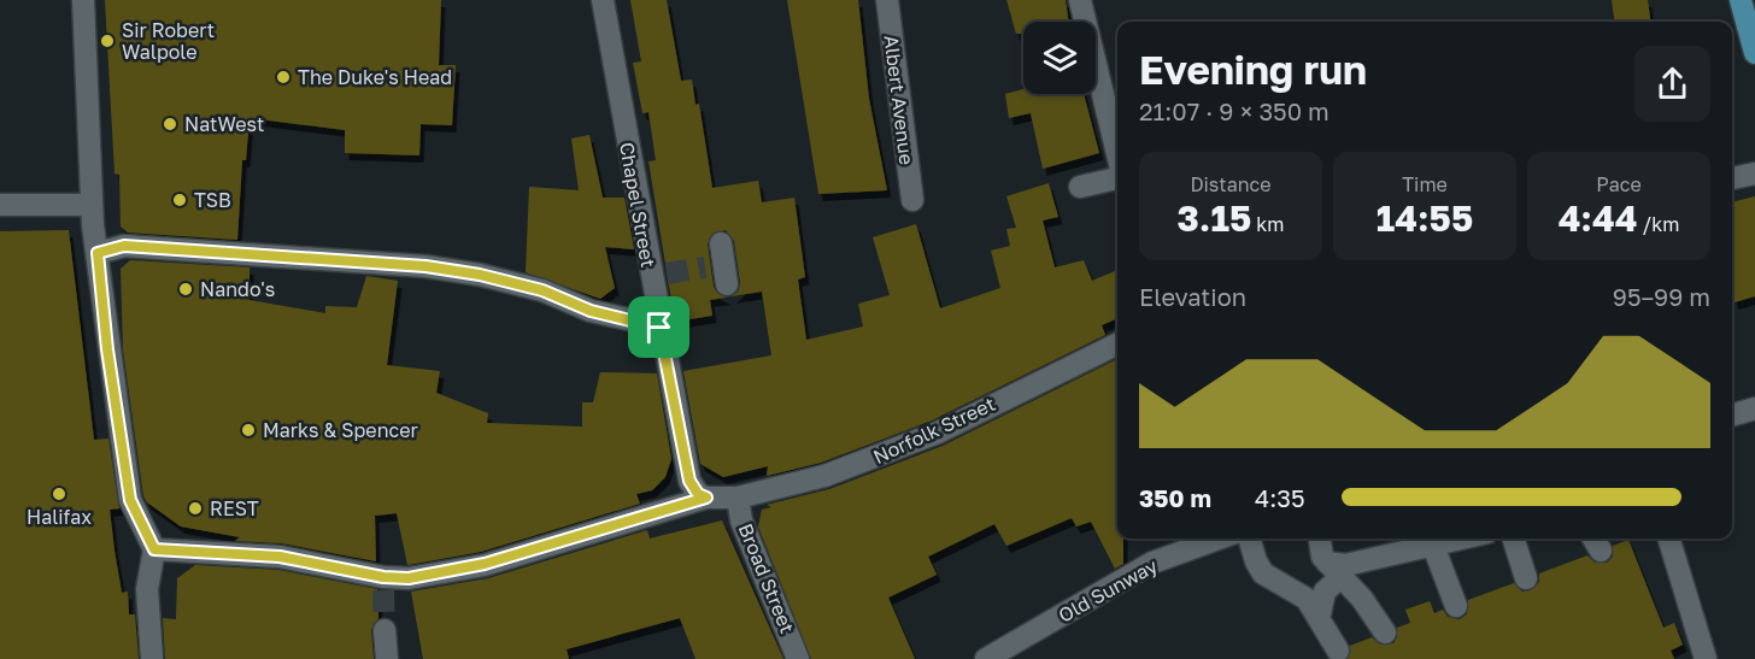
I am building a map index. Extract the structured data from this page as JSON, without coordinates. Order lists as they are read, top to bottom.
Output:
{
  "streets": {
    "street": [
      "Albert Avenue",
      "Chapel Street",
      "Norfolk Street",
      "Broad Street",
      "Old Sunway"
    ]
  },
  "crossings": [
    ["Norfolk Street", "Broad Street"]
  ],
  "places": [
    "Sir Robert Walpole",
    "The Duke's Head",
    "NatWest",
    "TSB",
    "Nando's",
    "Marks & Spencer",
    "Halifax",
    "REST"
  ],
  "page": {
    "heading": ["Evening run", "21:07 · 9 × 350 m"],
    "stats": [
      ["Distance", "3.15 km"],
      ["Time", "14:55"],
      ["Pace", "4:44 /km"]
    ],
    "chart": ["Elevation", "95–99 m"],
    "list": [
      {
        "name": "350 m",
        "note": "4:35"
      }
    ]
  }
}
